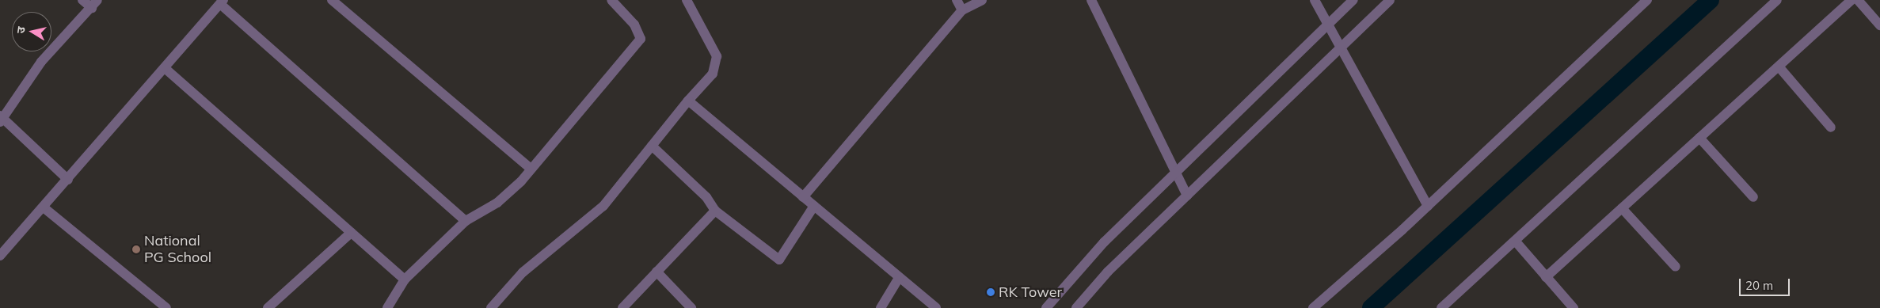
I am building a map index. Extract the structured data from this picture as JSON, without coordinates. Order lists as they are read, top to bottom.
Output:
{
  "places": ["National PG School", "RK Tower"],
  "scale_bar": "20 m",
  "north": "left"
}
